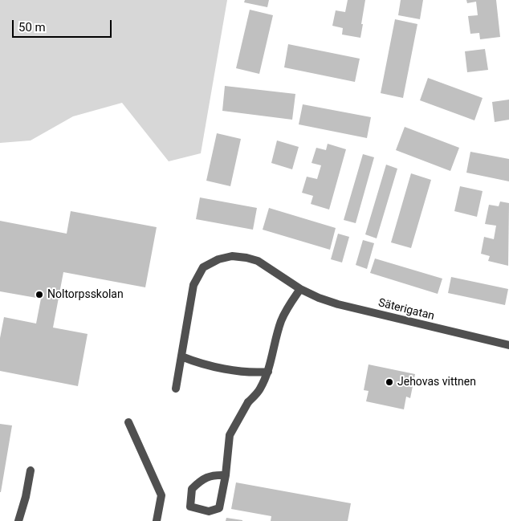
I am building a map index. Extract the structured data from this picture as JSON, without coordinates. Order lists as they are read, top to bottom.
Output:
{
  "streets": {
    "street": ["Säterigatan"]
  },
  "places": ["Noltorpsskolan", "Jehovas vittnen"],
  "scale_bar": "50 m"
}
